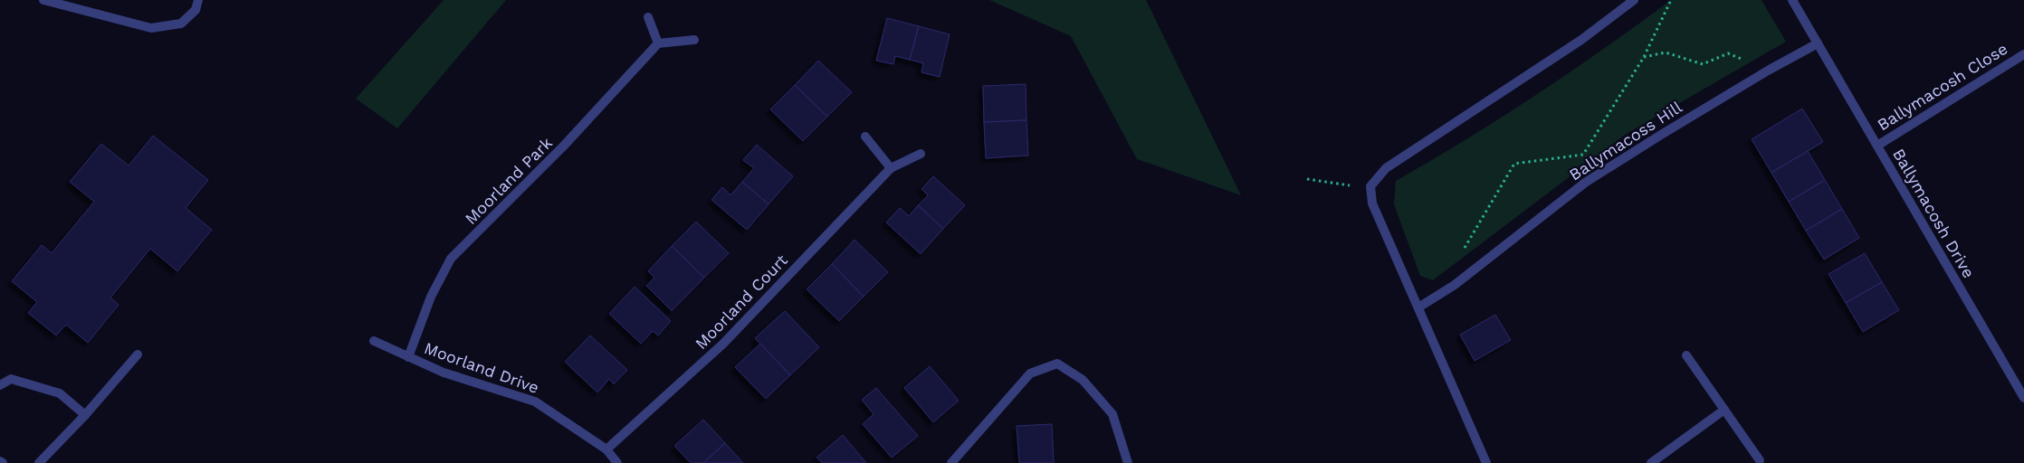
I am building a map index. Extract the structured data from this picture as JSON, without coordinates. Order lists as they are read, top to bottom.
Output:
{
  "streets": {
    "street": [
      "Ballymacosh Close",
      "Ballymacoss Hill",
      "Moorland Park",
      "Ballymacosh Drive",
      "Moorland Court",
      "Moorland Drive"
    ]
  },
  "crossings": [
    ["Ballymacosh Close", "Ballymacosh Drive"],
    ["Ballymacoss Hill", "Ballymacosh Drive"],
    ["Moorland Park", "Moorland Drive"],
    ["Moorland Court", "Moorland Drive"]
  ]
}
